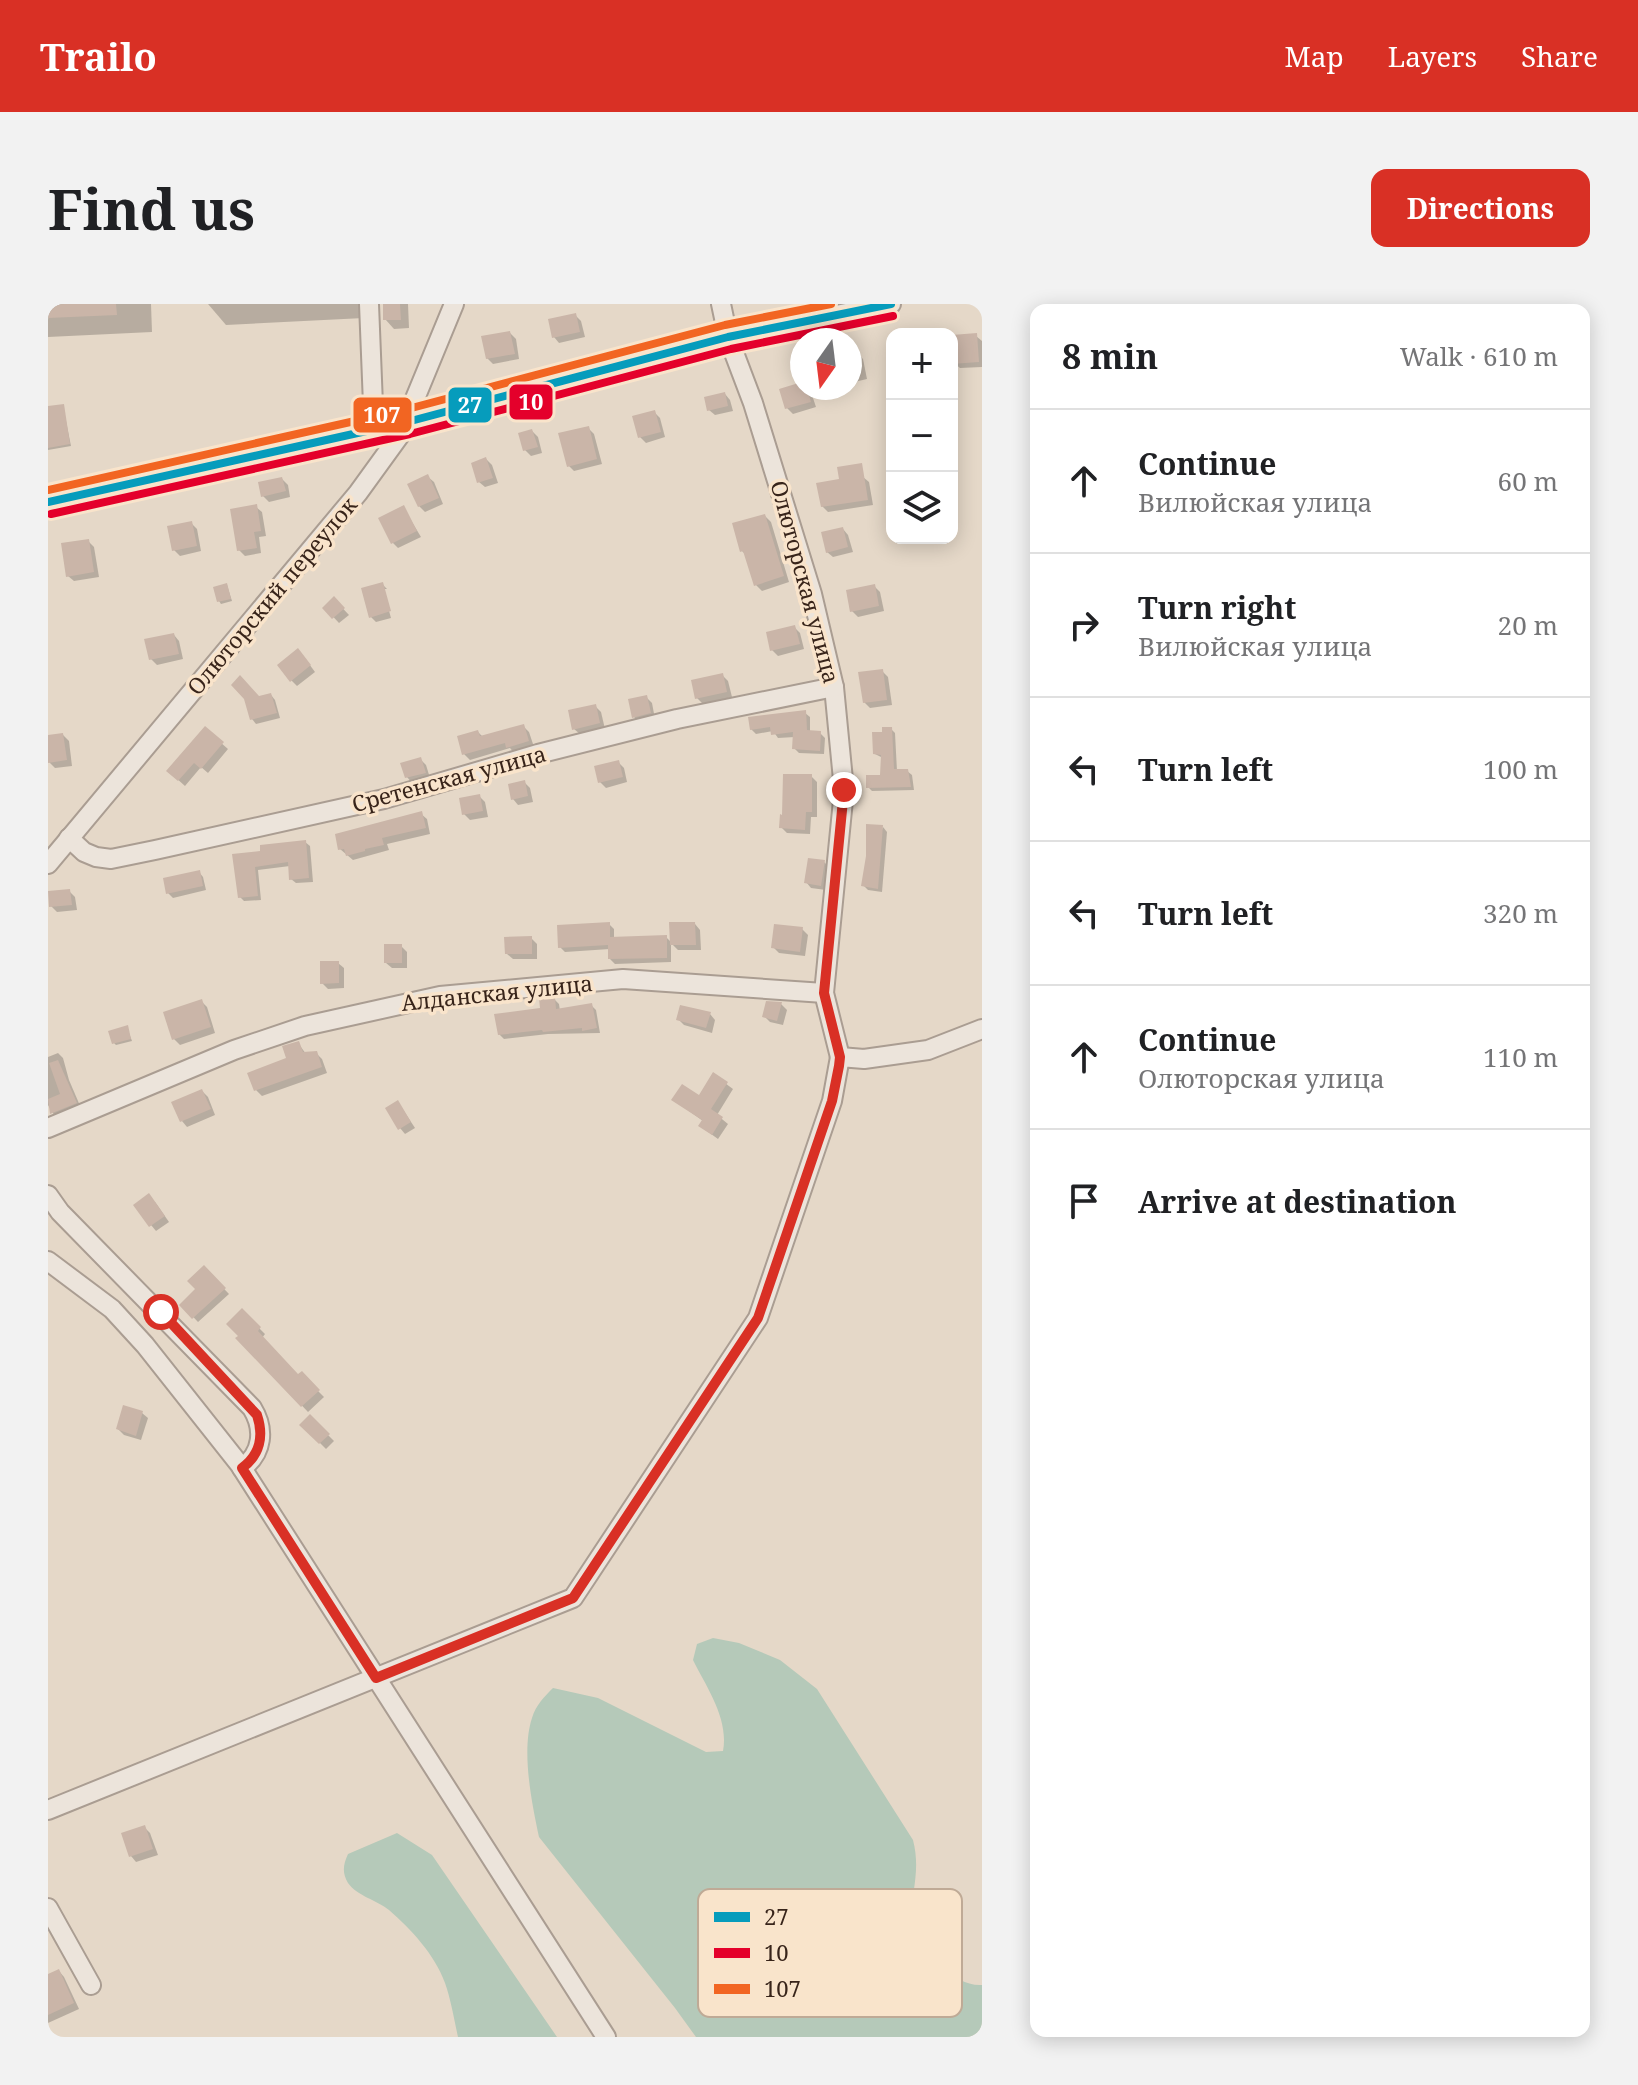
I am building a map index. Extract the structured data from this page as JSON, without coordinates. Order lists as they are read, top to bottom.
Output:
{
  "streets": {
    "street": [
      "Олюторская улица",
      "Олюторский переулок",
      "Сретенская улица",
      "Алданская улица"
    ]
  },
  "crossings": [
    ["Олюторская улица", "Сретенская улица"],
    ["Олюторская улица", "Алданская улица"],
    ["Олюторский переулок", "Сретенская улица"]
  ],
  "lines": ["transit line 27", "transit line 107", "transit line 10"],
  "legend": ["27", "10", "107"],
  "north": "bottom",
  "page": {
    "header": "Trailo",
    "nav": ["Map", "Layers", "Share"],
    "buttons": "Directions",
    "title": "Find us",
    "heading": ["8 min", "Walk · 610 m"],
    "map_buttons": ["+", "−"],
    "list": [
      ["Continue", "Вилюйская улица", "60 m"],
      ["Turn right", "Вилюйская улица", "20 m"],
      ["Turn left", "100 m"],
      ["Turn left", "320 m"],
      ["Continue", "Олюторская улица", "110 m"],
      "Arrive at destination"
    ]
  }
}
